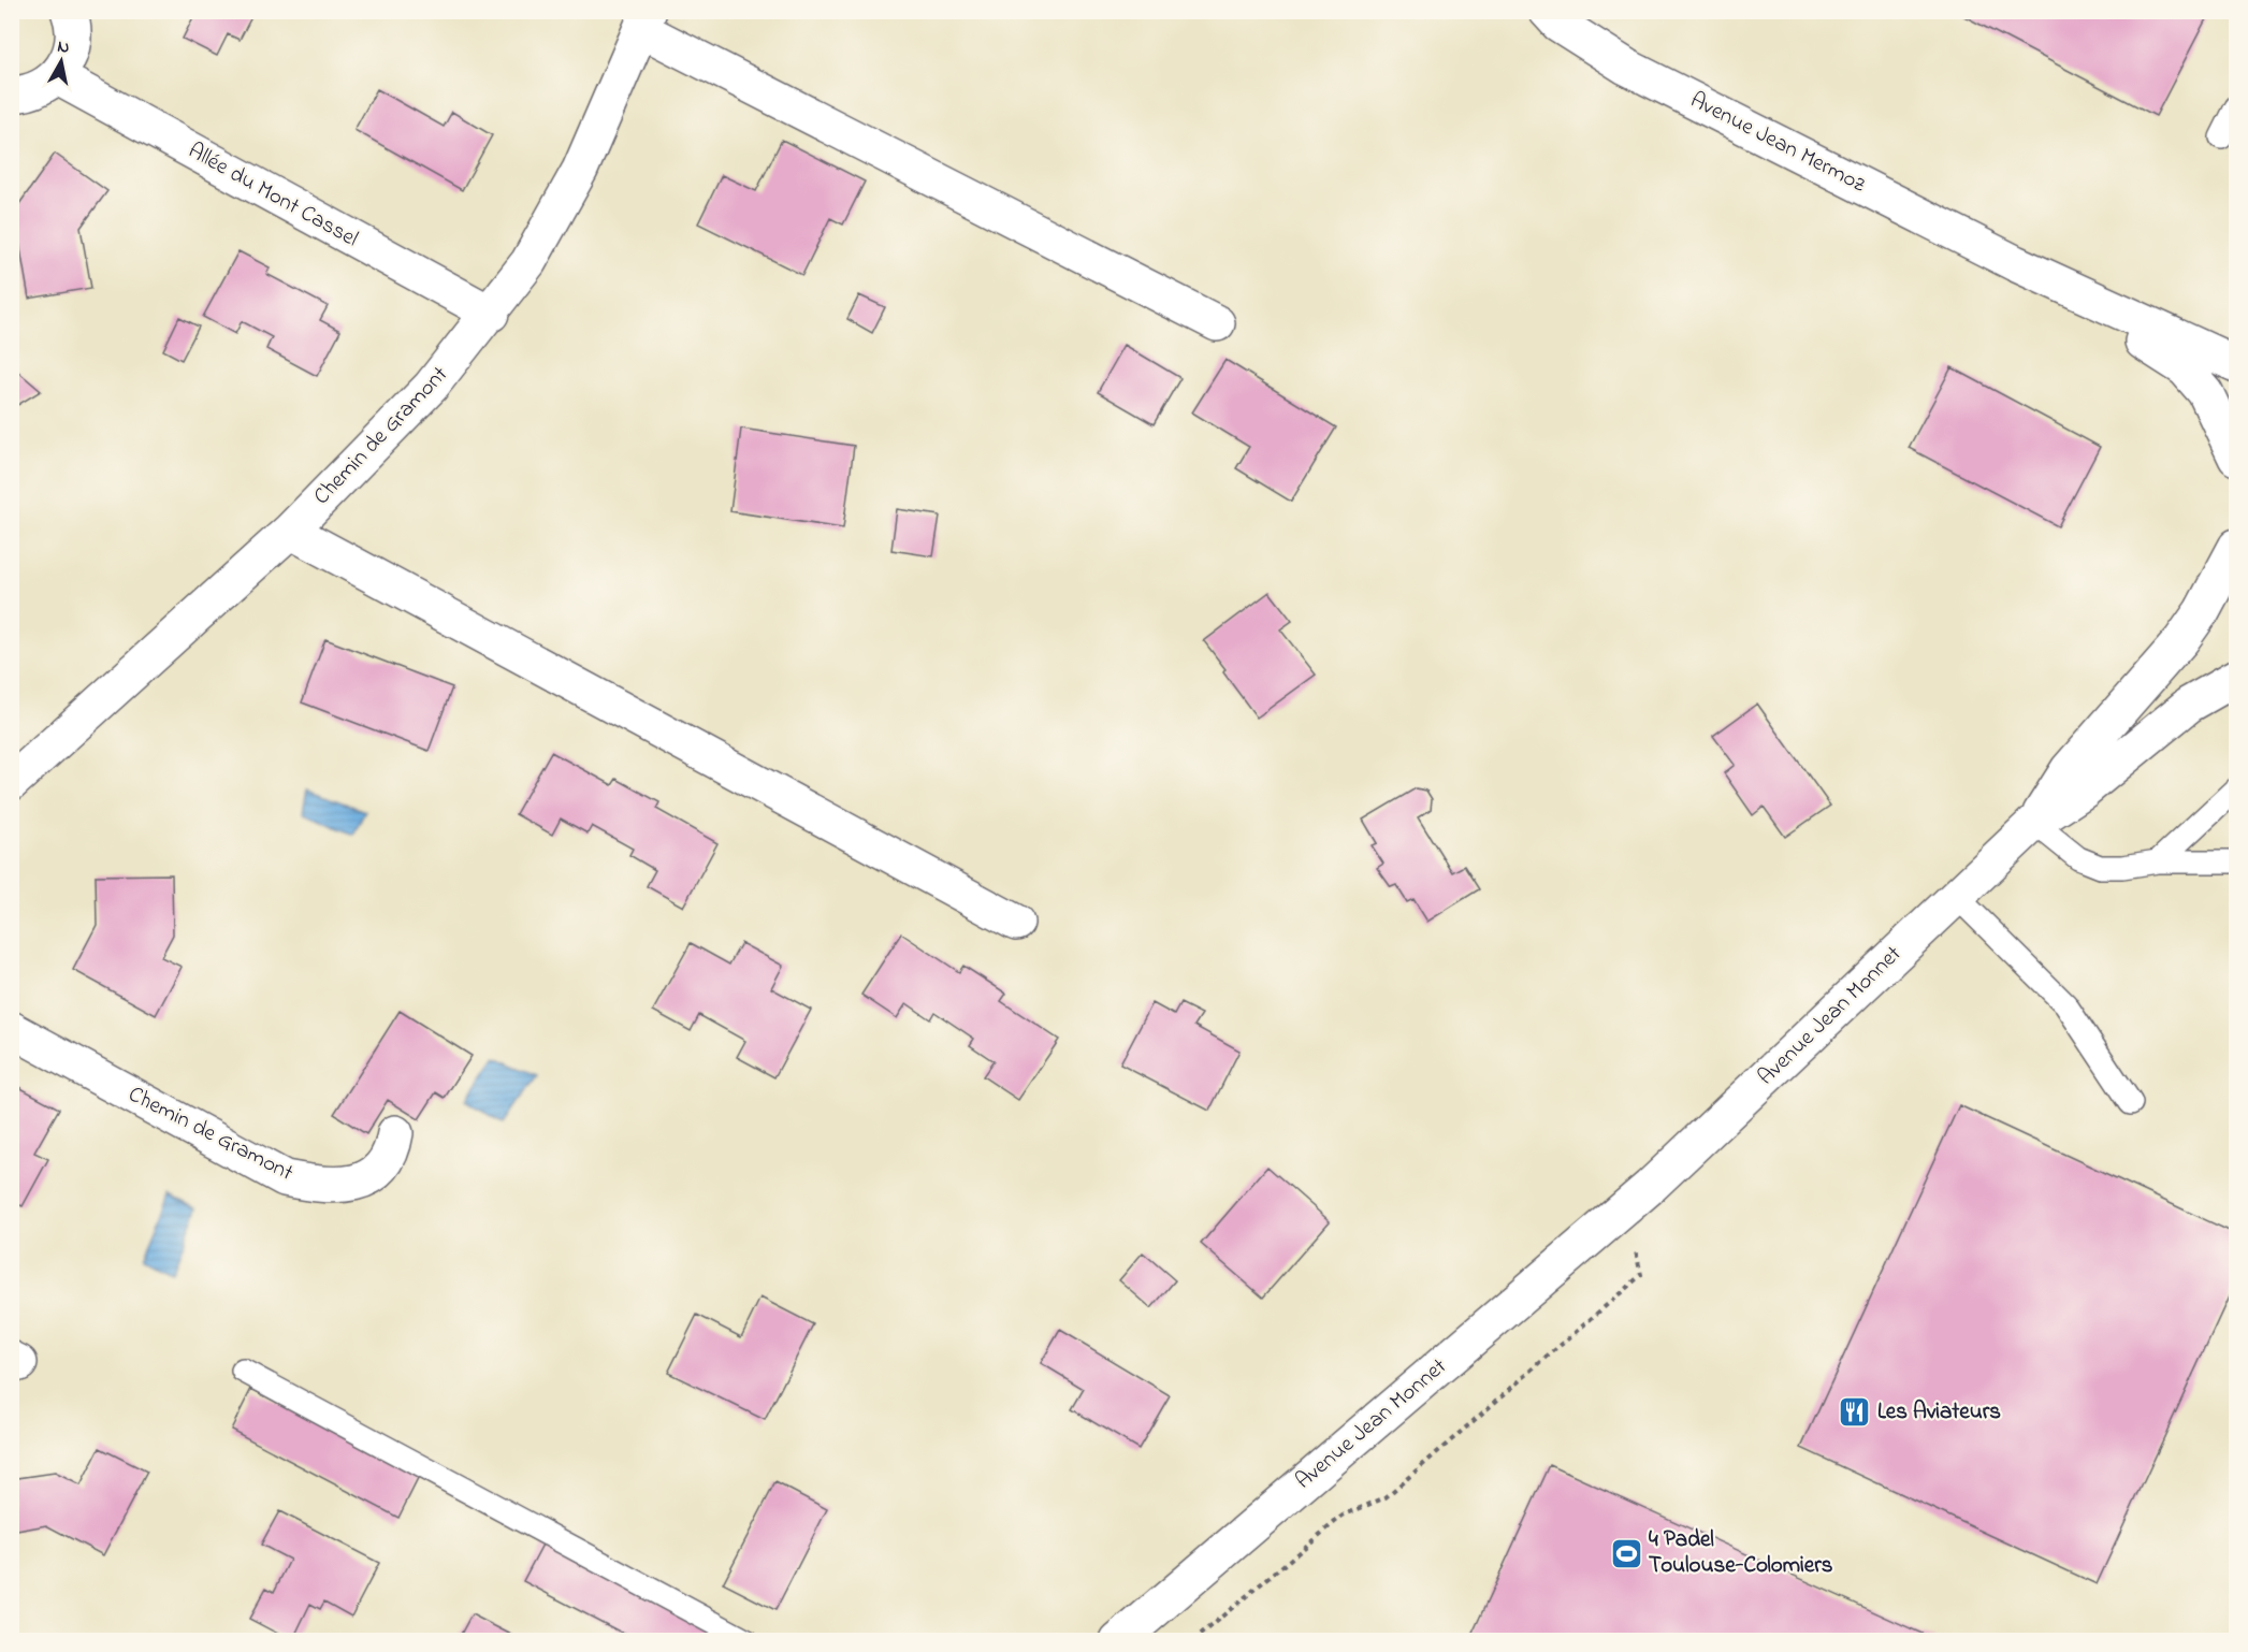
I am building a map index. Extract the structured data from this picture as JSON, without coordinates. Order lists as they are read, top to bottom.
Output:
{
  "streets": {
    "street": [
      "Avenue Jean Mermoz",
      "Allée du Mont Cassel",
      "Chemin de Gramont",
      "Avenue Jean Monnet"
    ]
  },
  "crossings": [
    ["Allée du Mont Cassel", "Chemin de Gramont"]
  ],
  "places": {
    "restaurant": ["Les Aviateurs"],
    "sports": ["4 Padel Toulouse-Colomiers"]
  },
  "north": "top"
}
